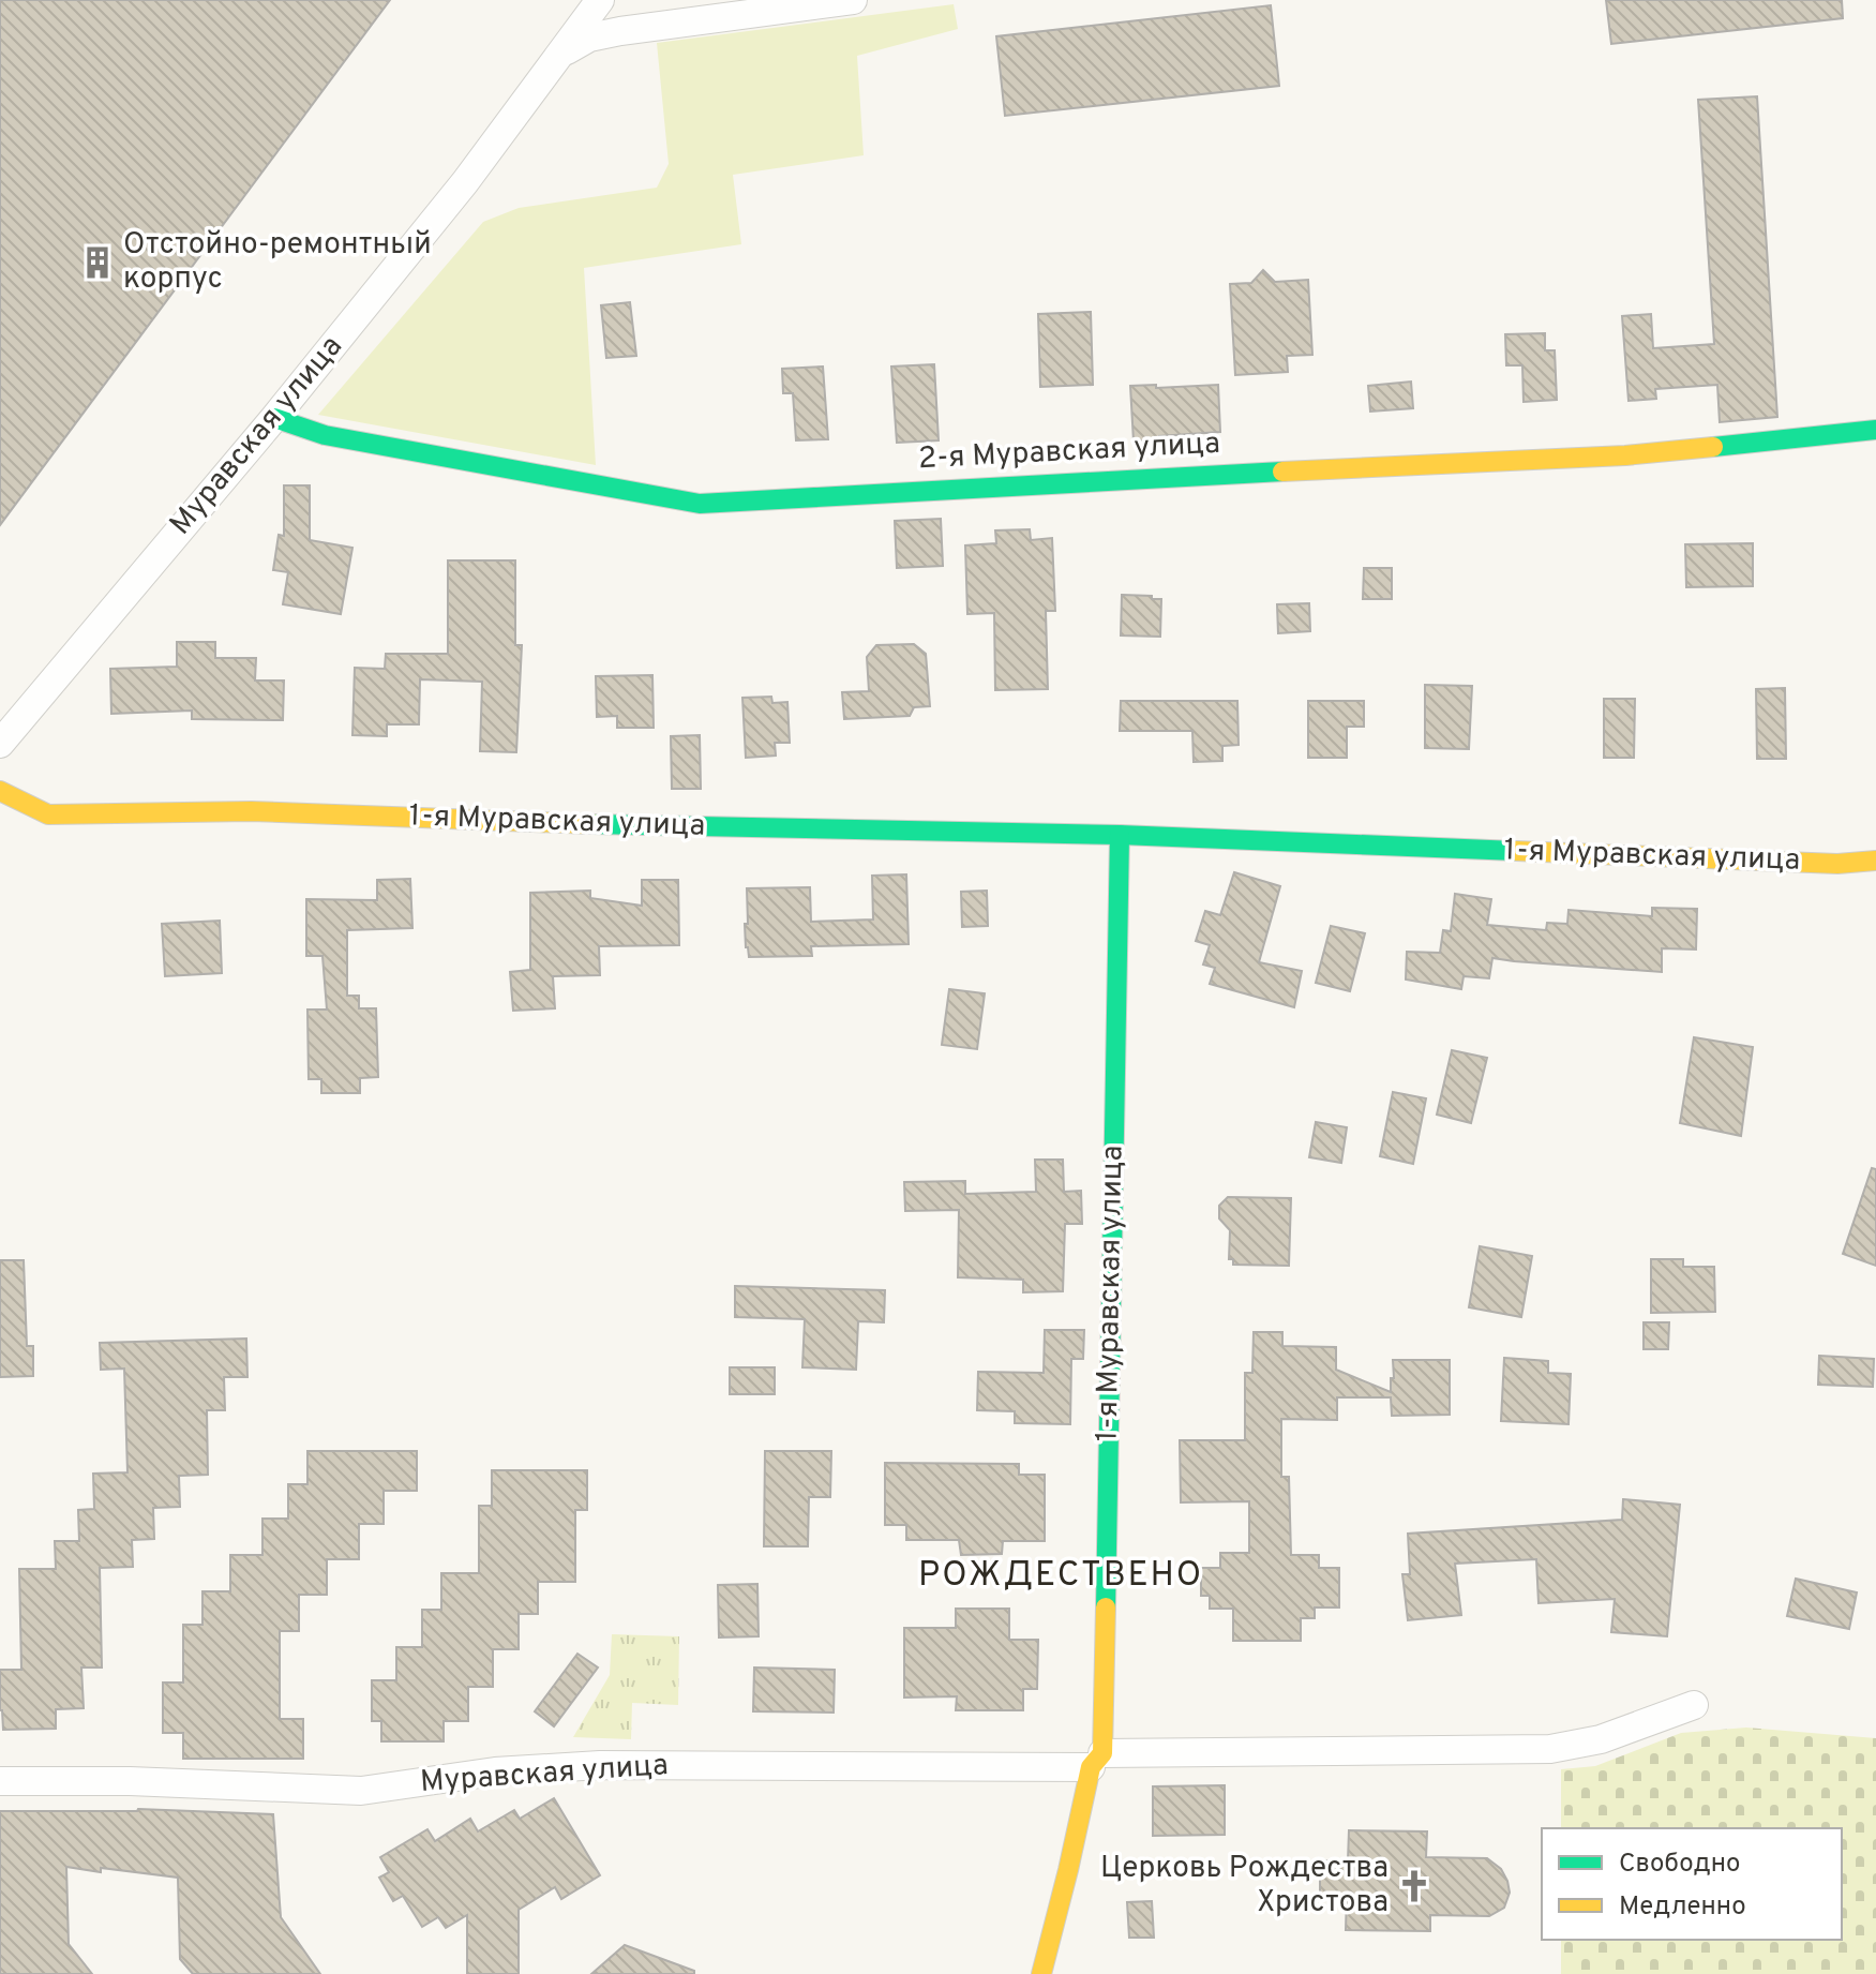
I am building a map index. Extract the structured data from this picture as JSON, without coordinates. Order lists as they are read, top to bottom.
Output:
{
  "streets": {
    "street": ["Муравская улица", "2-я Муравская улица", "1-я Муравская улица"]
  },
  "crossings": [
    ["Муравская улица", "2-я Муравская улица"],
    ["Муравская улица", "1-я Муравская улица"]
  ],
  "districts": ["РОЖДЕСТВЕНО"],
  "places": {
    "building": ["Отстойно-ремонтный корпус"],
    "church": ["Церковь Рождества Христова"]
  },
  "legend": ["Свободно", "Медленно"]
}
